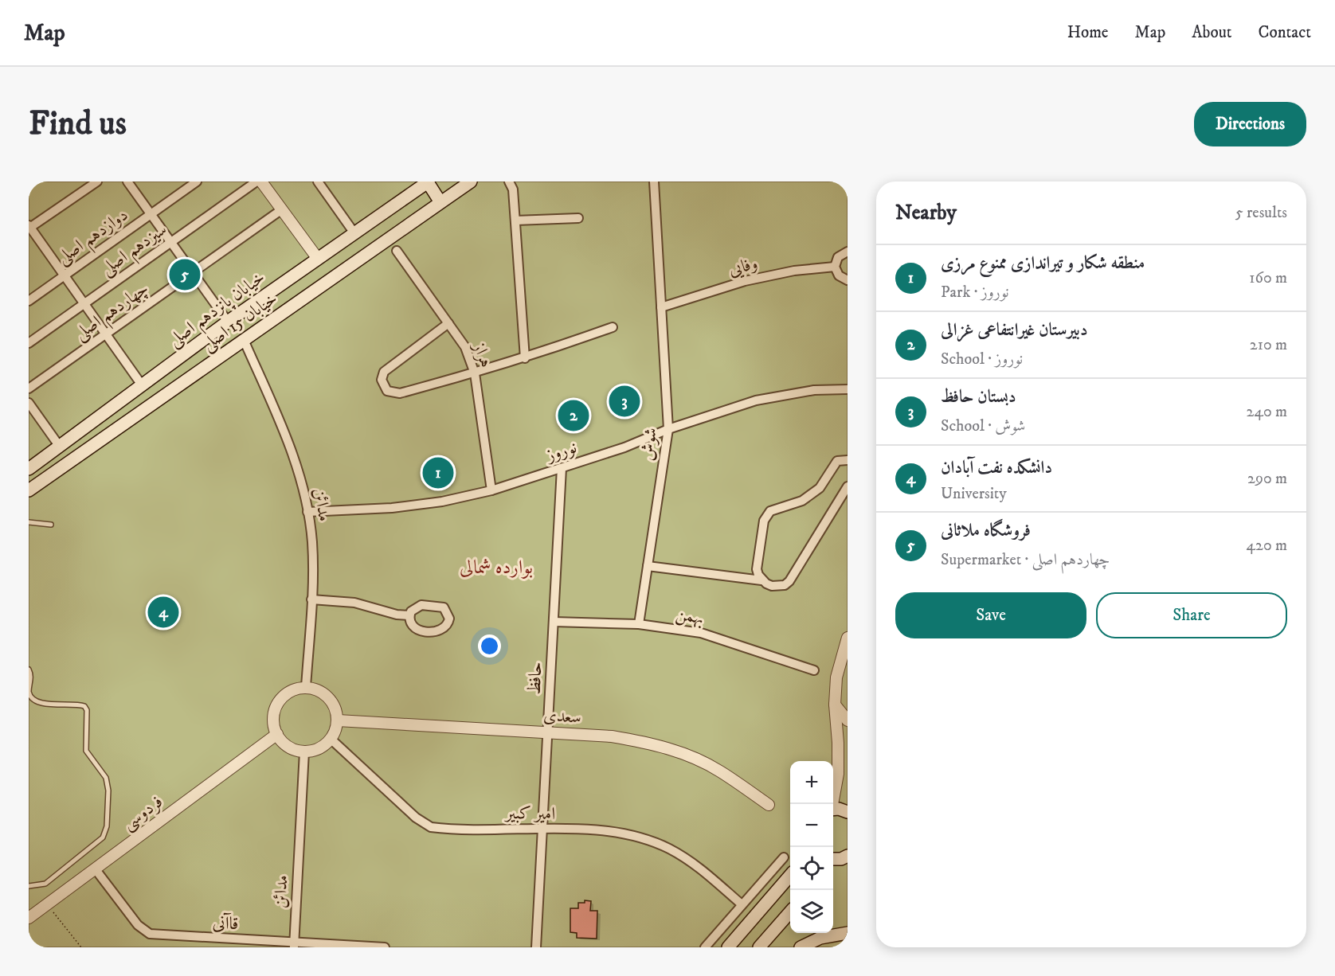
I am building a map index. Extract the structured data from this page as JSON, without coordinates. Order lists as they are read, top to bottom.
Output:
{
  "streets": {
    "main road": ["خیابان پانزدهم اصلی", "خیابان 15 اصلی"],
    "street": [
      "دوازدهم اصلی",
      "سیزدهم اصلی",
      "وفایی",
      "چهاردهم اصلی",
      "هراز",
      "شوش",
      "نوروز",
      "مدائن",
      "بهمن",
      "حافظ",
      "سعدی",
      "فردوسی",
      "امیر کبیر",
      "قاآنی"
    ]
  },
  "crossings": [
    ["وفایی", "شوش"],
    ["خیابان 15 اصلی", "مدائن"],
    ["هراز", "نوروز"],
    ["شوش", "نوروز"],
    ["شوش", "بهمن"],
    ["نوروز", "مدائن"],
    ["نوروز", "حافظ"],
    ["مدائن", "سعدی"],
    ["مدائن", "فردوسی"],
    ["مدائن", "امیر کبیر"],
    ["مدائن", "قاآنی"],
    ["بهمن", "حافظ"],
    ["حافظ", "سعدی"],
    ["حافظ", "امیر کبیر"],
    ["سعدی", "فردوسی"],
    ["سعدی", "امیر کبیر"],
    ["فردوسی", "امیر کبیر"],
    ["فردوسی", "قاآنی"]
  ],
  "districts": ["بوارده شمالی"],
  "page": {
    "header": "Map",
    "nav": [
      "Home",
      "Map",
      "About",
      "Contact"
    ],
    "buttons": [
      "Directions",
      ["Save", "Share"]
    ],
    "title": "Find us",
    "heading": ["Nearby", "5 results"],
    "list": [
      {
        "mark": "1",
        "name": "منطقه شکار و تیراندازی ممنوع مرزی",
        "note": "Park · نوروز",
        "value": "160 m"
      },
      {
        "mark": "2",
        "name": "دبیرستان غیرانتفاعی غزالی",
        "note": "School · نوروز",
        "value": "210 m"
      },
      {
        "mark": "3",
        "name": "دبستان حافظ",
        "note": "School · شوش",
        "value": "240 m"
      },
      {
        "mark": "4",
        "name": "دانشکده نفت آبادان",
        "note": "University",
        "value": "290 m"
      },
      {
        "mark": "5",
        "name": "فروشگاه ملاثانی",
        "note": "Supermarket · چهاردهم اصلی",
        "value": "420 m"
      }
    ],
    "pins": [
      "5",
      "3",
      "2",
      "1",
      "4"
    ],
    "map_buttons": ["+", "−"]
  }
}
